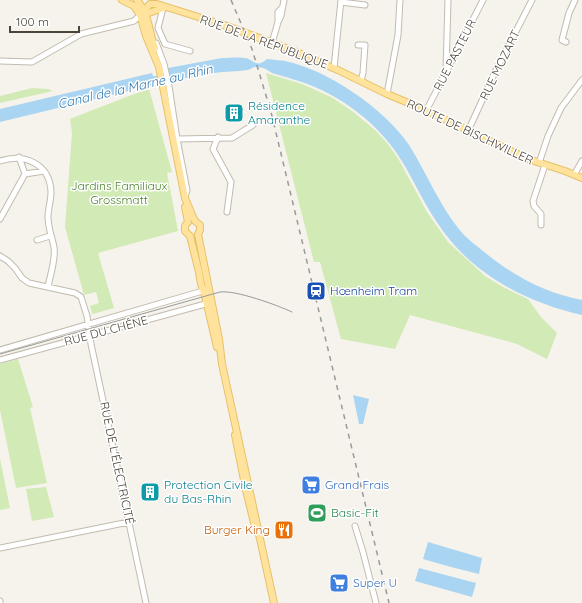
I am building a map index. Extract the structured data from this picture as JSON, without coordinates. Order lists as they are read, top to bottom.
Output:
{
  "streets": {
    "main road": ["RUE DE LA RÉPUBLIQUE", "ROUTE DE BISCHWILLER"],
    "street": [
      "RUE PASTEUR",
      "RUE MOZART",
      "RUE DU CHÊNE",
      "RUE DE L'ÉLECTRICITÉ"
    ]
  },
  "crossings": [
    ["RUE DE LA RÉPUBLIQUE", "ROUTE DE BISCHWILLER"],
    ["RUE PASTEUR", "ROUTE DE BISCHWILLER"],
    ["RUE MOZART", "ROUTE DE BISCHWILLER"],
    ["RUE DU CHÊNE", "RUE DE L'ÉLECTRICITÉ"]
  ],
  "water": ["Canal de la Marne au Rhin"],
  "parks": ["Jardins Familiaux Grossmatt"],
  "places": {
    "building": ["Résidence Amaranthe", "Protection Civile du Bas-Rhin"],
    "station": ["Hœnheim Tram"],
    "supermarket": ["Grand Frais", "Super U"],
    "sports": ["Basic-Fit"],
    "restaurant": ["Burger King"]
  },
  "scale_bar": "100 m"
}
